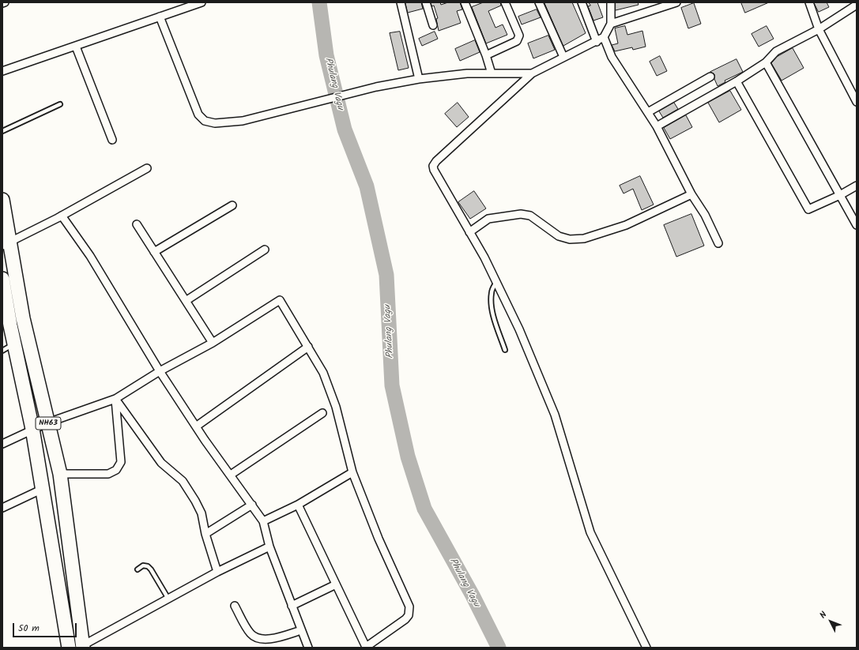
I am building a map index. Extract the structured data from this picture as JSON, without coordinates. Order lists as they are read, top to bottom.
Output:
{
  "streets": {
    "highway": ["NH63"]
  },
  "water": ["Phulang Vagu"],
  "scale_bar": "50 m",
  "north": "top left"
}
